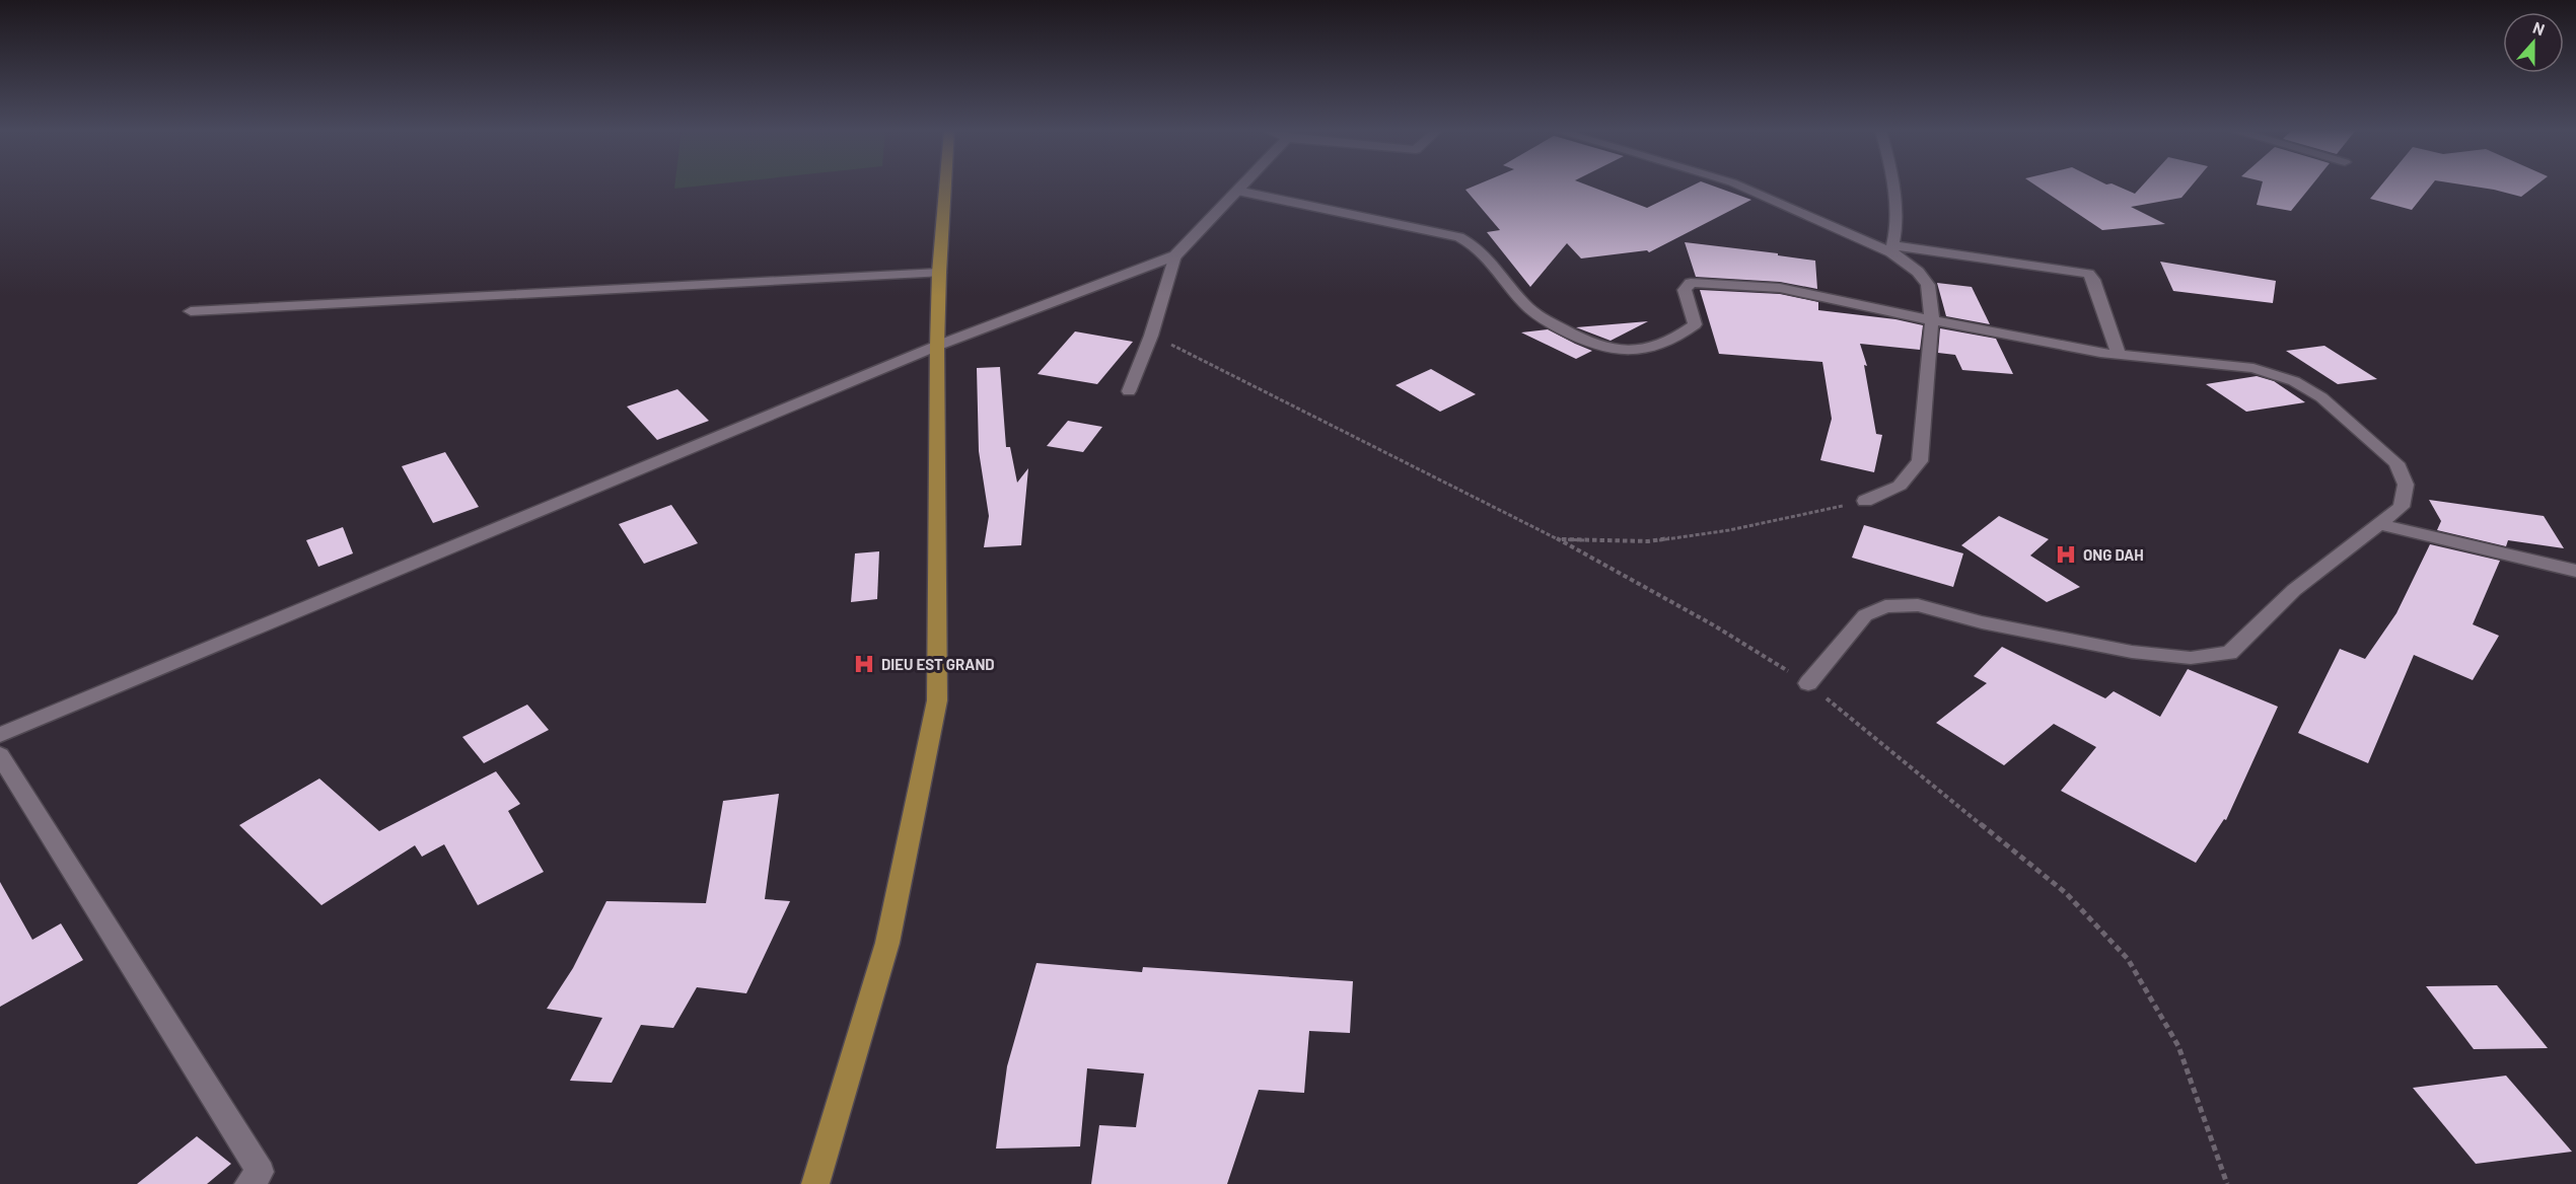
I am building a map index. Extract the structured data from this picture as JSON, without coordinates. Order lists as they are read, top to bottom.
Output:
{
  "places": {
    "hospital": ["ONG DAH", "DIEU EST GRAND"]
  },
  "north": "top"
}
